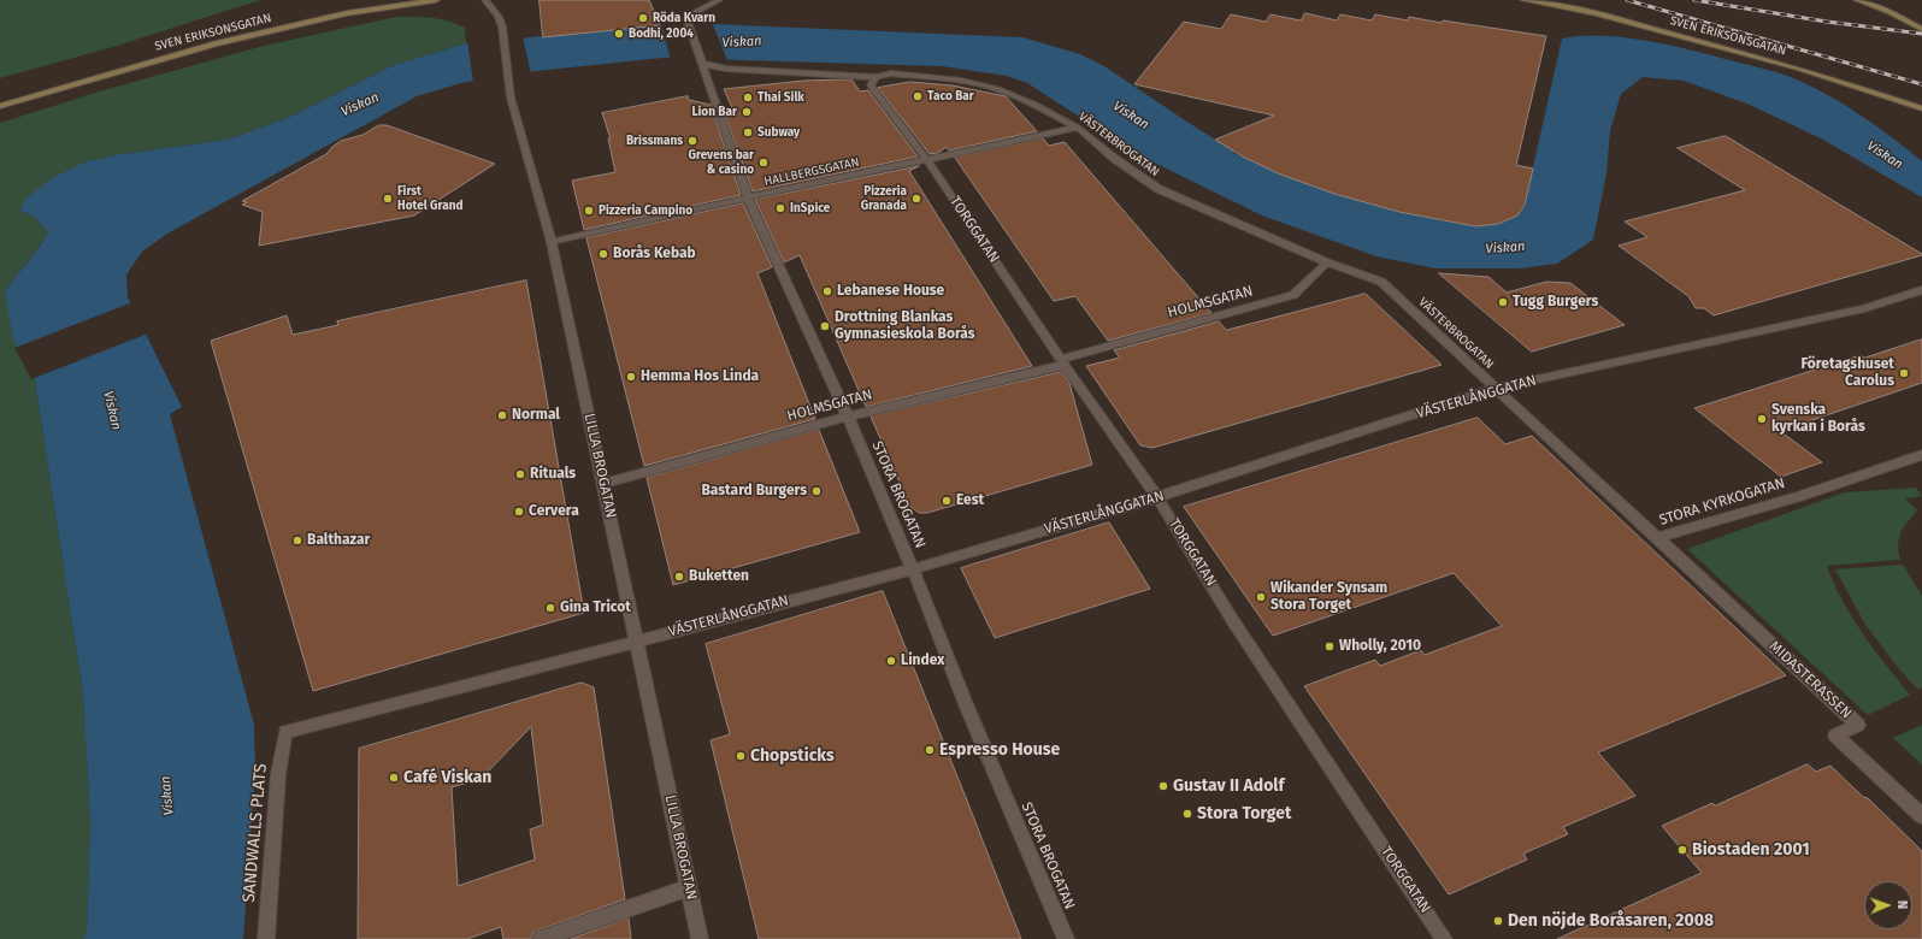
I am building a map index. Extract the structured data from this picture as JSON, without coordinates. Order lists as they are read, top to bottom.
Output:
{
  "streets": {
    "street": [
      "SVEN ERIKSONSGATAN",
      "VÄSTERBROGATAN",
      "HALLBERGSGATAN",
      "TORGGATAN",
      "HOLMSGATAN",
      "VÄSTERLÅNGGATAN",
      "LILLA BROGATAN",
      "STORA BROGATAN",
      "STORA KYRKOGATAN",
      "MIDASTERASSEN",
      "SANDWALLS PLATS"
    ]
  },
  "crossings": [
    ["VÄSTERBROGATAN", "HALLBERGSGATAN"],
    ["VÄSTERBROGATAN", "TORGGATAN"],
    ["VÄSTERBROGATAN", "HOLMSGATAN"],
    ["VÄSTERBROGATAN", "VÄSTERLÅNGGATAN"],
    ["VÄSTERBROGATAN", "STORA BROGATAN"],
    ["VÄSTERBROGATAN", "STORA KYRKOGATAN"],
    ["HALLBERGSGATAN", "TORGGATAN"],
    ["HALLBERGSGATAN", "LILLA BROGATAN"],
    ["HALLBERGSGATAN", "STORA BROGATAN"],
    ["TORGGATAN", "HOLMSGATAN"],
    ["TORGGATAN", "VÄSTERLÅNGGATAN"],
    ["HOLMSGATAN", "LILLA BROGATAN"],
    ["HOLMSGATAN", "STORA BROGATAN"],
    ["VÄSTERLÅNGGATAN", "LILLA BROGATAN"],
    ["VÄSTERLÅNGGATAN", "STORA BROGATAN"],
    ["VÄSTERLÅNGGATAN", "STORA KYRKOGATAN"],
    ["VÄSTERLÅNGGATAN", "SANDWALLS PLATS"],
    ["STORA KYRKOGATAN", "MIDASTERASSEN"]
  ],
  "water": ["Viskan"],
  "places": [
    "Röda Kvarn",
    "Bodhi, 2004",
    "Taco Bar",
    "Thai Silk",
    "Lion Bar",
    "Subway",
    "Brissmans",
    "Grevens bar & casino",
    "First Hotel Grand",
    "Pizzeria Granada",
    "InSpice",
    "Pizzeria Campino",
    "Borås Kebab",
    "Lebanese House",
    "Tugg Burgers",
    "Drottning Blankas Gymnasieskola Borås",
    "Företagshuset Carolus",
    "Hemma Hos Linda",
    "Normal",
    "Svenska kyrkan i Borås",
    "Rituals",
    "Bastard Burgers",
    "Eest",
    "Cervera",
    "Balthazar",
    "Buketten",
    "Wikander Synsam Stora Torget",
    "Gina Tricot",
    "Wholly, 2010",
    "Lindex",
    "Espresso House",
    "Chopsticks",
    "Café Viskan",
    "Gustav II Adolf",
    "Stora Torget",
    "Biostaden 2001",
    "Den nöjde Boråsaren, 2008"
  ],
  "north": "right"
}
